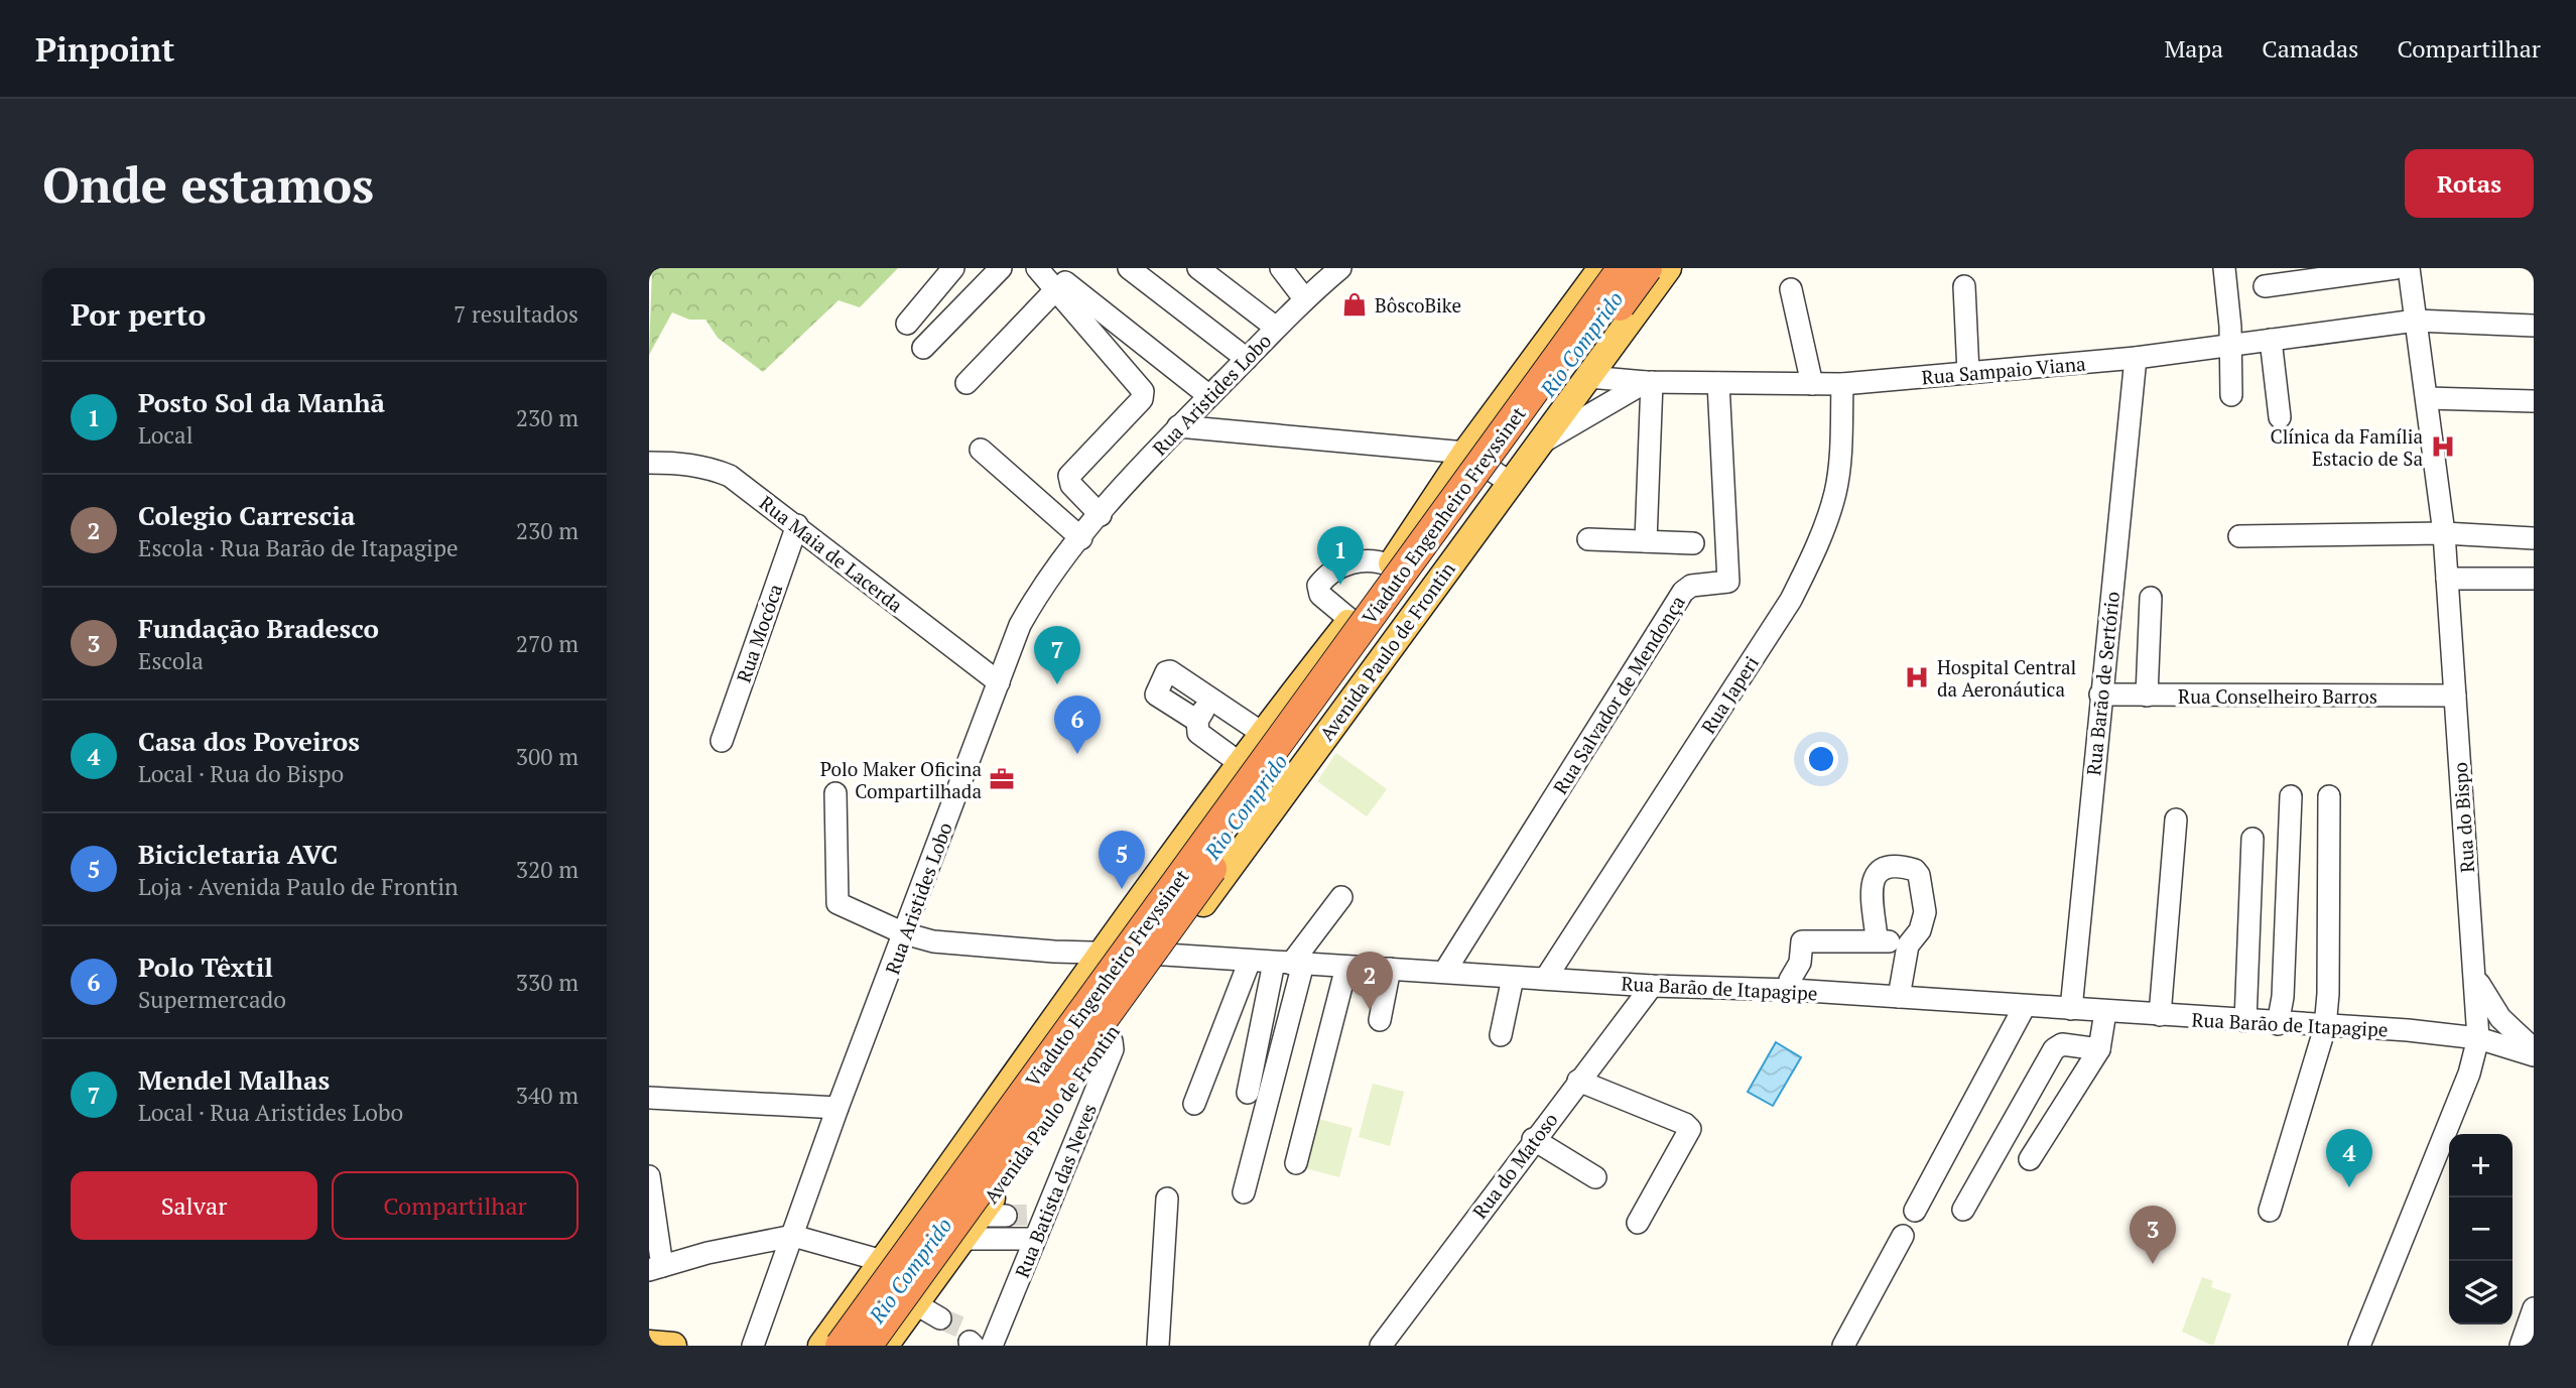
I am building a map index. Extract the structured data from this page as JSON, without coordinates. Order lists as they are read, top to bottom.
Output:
{
  "streets": {
    "highway": ["Viaduto Engenheiro Freyssinet"],
    "main road": ["Avenida Paulo de Frontin"],
    "street": [
      "Rua Sampaio Viana",
      "Rua Aristides Lobo",
      "Rua Maia de Lacerda",
      "Rua Mocóca",
      "Rua Barão de Sertório",
      "Rua Salvador de Mendonça",
      "Rua Japeri",
      "Rua Conselheiro Barros",
      "Rua do Bispo",
      "Rua Barão de Itapagipe",
      "Rua do Matoso",
      "Rua Batista das Neves"
    ]
  },
  "crossings": [
    ["Rua Sampaio Viana", "Avenida Paulo de Frontin"],
    ["Rua Sampaio Viana", "Rua Barão de Sertório"],
    ["Rua Sampaio Viana", "Rua Salvador de Mendonça"],
    ["Rua Sampaio Viana", "Rua Japeri"],
    ["Rua Sampaio Viana", "Rua do Bispo"],
    ["Rua Aristides Lobo", "Rua Maia de Lacerda"],
    ["Rua Aristides Lobo", "Rua Barão de Itapagipe"],
    ["Rua Maia de Lacerda", "Rua Mocóca"],
    ["Avenida Paulo de Frontin", "Rua Barão de Itapagipe"],
    ["Avenida Paulo de Frontin", "Rua Batista das Neves"],
    ["Rua Barão de Sertório", "Rua Conselheiro Barros"],
    ["Rua Barão de Sertório", "Rua Barão de Itapagipe"],
    ["Rua Salvador de Mendonça", "Rua Barão de Itapagipe"],
    ["Rua Japeri", "Rua Barão de Itapagipe"],
    ["Rua Conselheiro Barros", "Rua do Bispo"],
    ["Rua do Bispo", "Rua Barão de Itapagipe"],
    ["Rua Barão de Itapagipe", "Rua do Matoso"]
  ],
  "water": ["Rio Comprido"],
  "places": {
    "shop": ["BôscoBike"],
    "hospital": ["Clínica da Família Estacio de Sa", "Hospital Central da Aeronáutica"],
    "office": ["Polo Maker Oficina Compartilhada"]
  },
  "page": {
    "header": "Pinpoint",
    "nav": ["Mapa", "Camadas", "Compartilhar"],
    "buttons": [
      "Rotas",
      ["Salvar", "Compartilhar"]
    ],
    "title": "Onde estamos",
    "heading": ["Por perto", "7 resultados"],
    "list": [
      {
        "mark": "1",
        "name": "Posto Sol da Manhã",
        "note": "Local",
        "value": "230 m"
      },
      {
        "mark": "2",
        "name": "Colegio Carrescia",
        "note": "Escola · Rua Barão de Itapagipe",
        "value": "230 m"
      },
      {
        "mark": "3",
        "name": "Fundação Bradesco",
        "note": "Escola",
        "value": "270 m"
      },
      {
        "mark": "4",
        "name": "Casa dos Poveiros",
        "note": "Local · Rua do Bispo",
        "value": "300 m"
      },
      {
        "mark": "5",
        "name": "Bicicletaria AVC",
        "note": "Loja · Avenida Paulo de Frontin",
        "value": "320 m"
      },
      {
        "mark": "6",
        "name": "Polo Têxtil",
        "note": "Supermercado",
        "value": "330 m"
      },
      {
        "mark": "7",
        "name": "Mendel Malhas",
        "note": "Local · Rua Aristides Lobo",
        "value": "340 m"
      }
    ],
    "pins": [
      "1",
      "7",
      "6",
      "5",
      "2",
      "4",
      "3"
    ],
    "map_buttons": ["+", "−"]
  }
}
